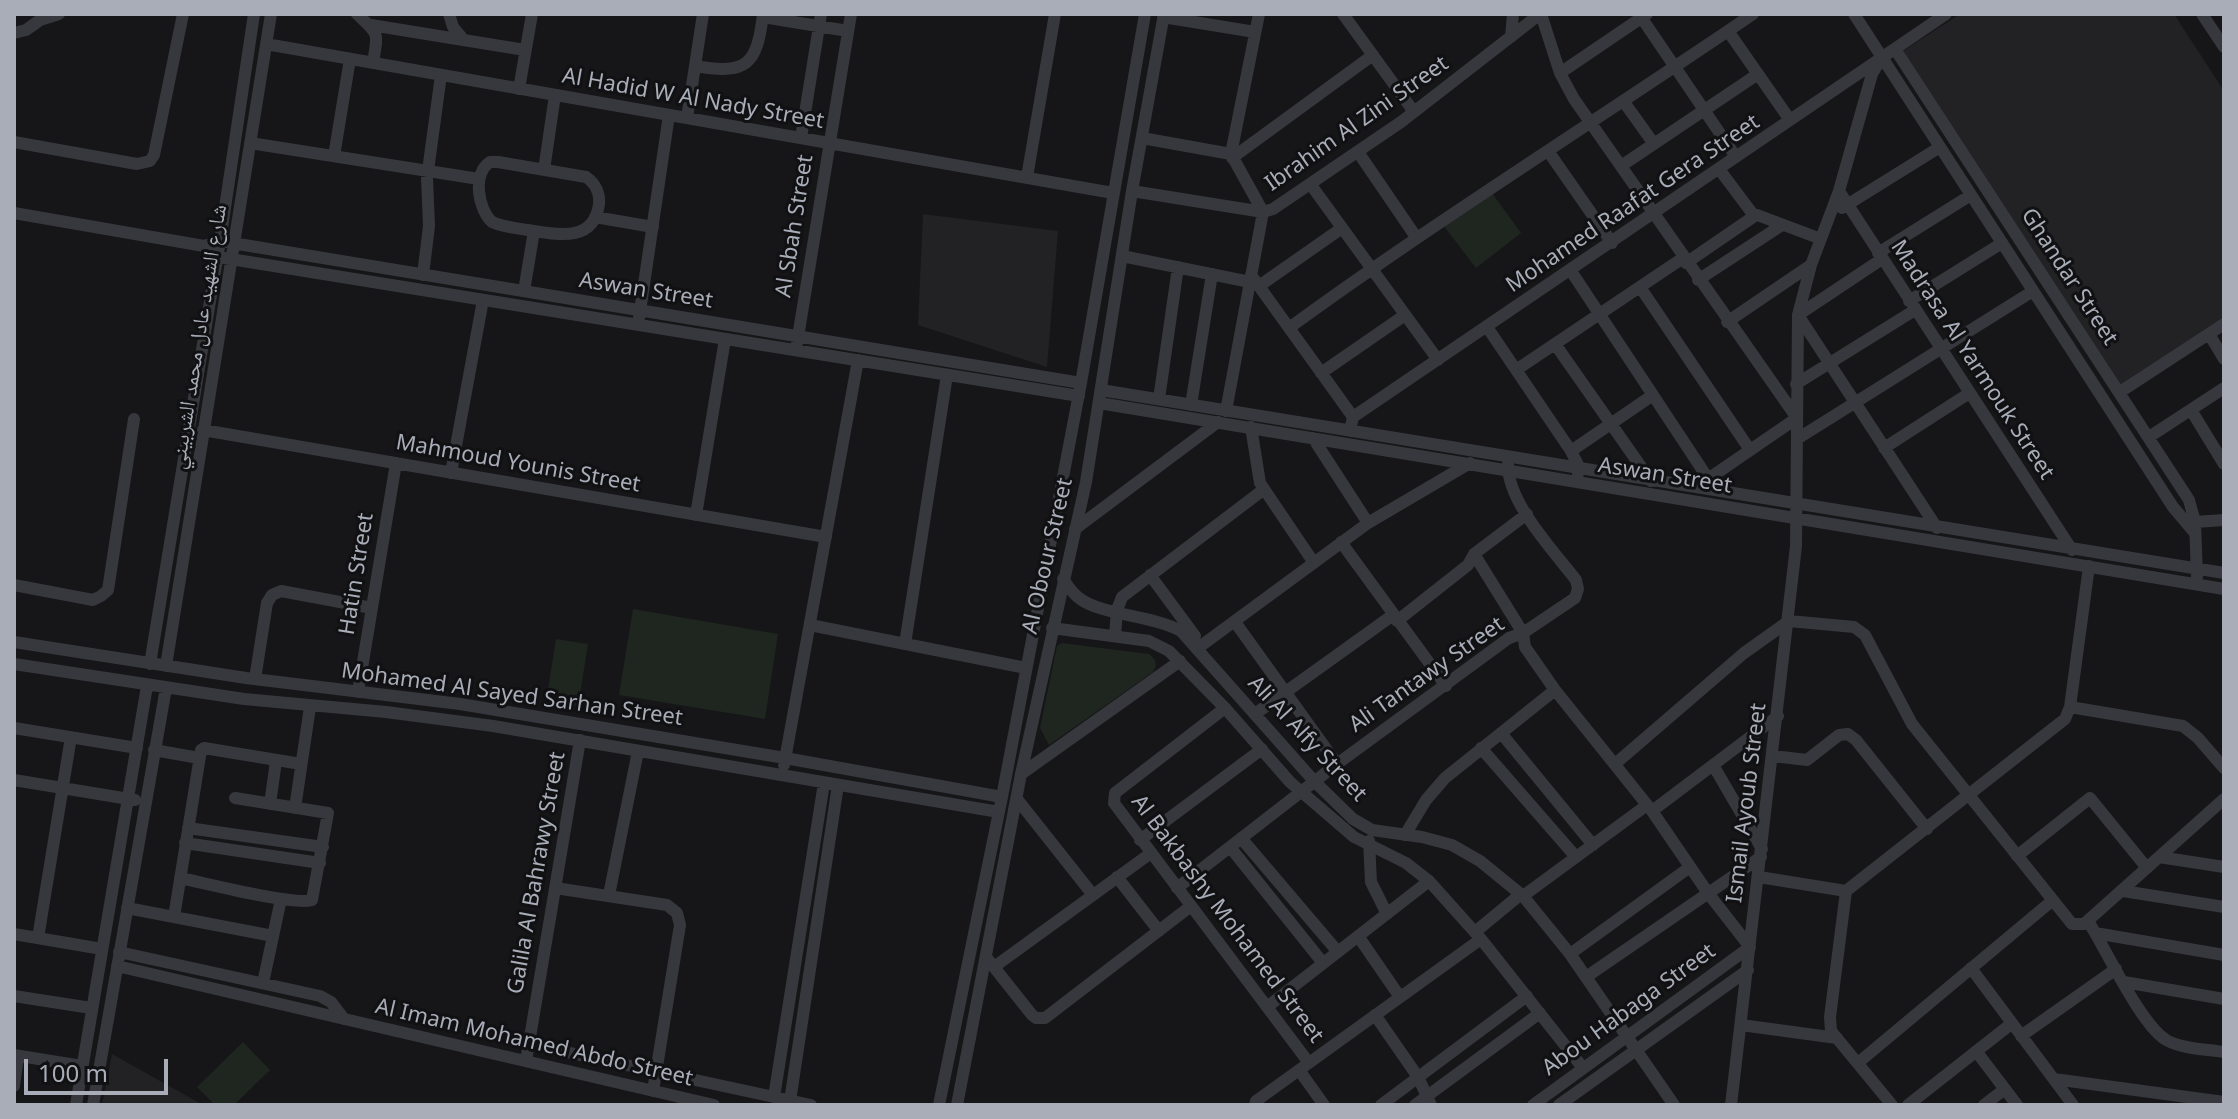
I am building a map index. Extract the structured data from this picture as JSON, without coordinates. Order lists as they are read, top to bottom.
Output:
{
  "streets": {
    "street": [
      "Al Hadid W Al Nady Street",
      "Ibrahim Al Zini Street",
      "Mohamed Raafat Gera Street",
      "Al Sbah Street",
      "Ghandar Street",
      "Aswan Street",
      "شارع الشهيد عادل محمد الشربيني",
      "Madrasa Al Yarmouk Street",
      "Mahmoud Younis Street",
      "Al Obour Street",
      "Hatin Street",
      "Ali Tantawy Street",
      "Mohamed Al Sayed Sarhan Street",
      "Ali Al Alfy Street",
      "Ismail Ayoub Street",
      "Galila Al Bahrawy Street",
      "Al Bakbashy Mohamed Street",
      "Abou Habaga Street",
      "Al Imam Mohamed Abdo Street"
    ]
  },
  "crossings": [
    ["Al Hadid W Al Nady Street", "Al Sbah Street"],
    ["Al Hadid W Al Nady Street", "شارع الشهيد عادل محمد الشربيني"],
    ["Al Hadid W Al Nady Street", "Al Obour Street"],
    ["Ibrahim Al Zini Street", "Al Obour Street"],
    ["Mohamed Raafat Gera Street", "Ghandar Street"],
    ["Mohamed Raafat Gera Street", "Ismail Ayoub Street"],
    ["Al Sbah Street", "Aswan Street"],
    ["Ghandar Street", "Aswan Street"],
    ["Ghandar Street", "Ismail Ayoub Street"],
    ["Aswan Street", "شارع الشهيد عادل محمد الشربيني"],
    ["Aswan Street", "Madrasa Al Yarmouk Street"],
    ["Aswan Street", "Al Obour Street"],
    ["Aswan Street", "Ali Tantawy Street"],
    ["Aswan Street", "Ismail Ayoub Street"],
    ["شارع الشهيد عادل محمد الشربيني", "Mahmoud Younis Street"],
    ["شارع الشهيد عادل محمد الشربيني", "Mohamed Al Sayed Sarhan Street"],
    ["Madrasa Al Yarmouk Street", "Ismail Ayoub Street"],
    ["Mahmoud Younis Street", "Hatin Street"],
    ["Al Obour Street", "Mohamed Al Sayed Sarhan Street"],
    ["Al Obour Street", "Ali Al Alfy Street"],
    ["Hatin Street", "Mohamed Al Sayed Sarhan Street"],
    ["Ali Tantawy Street", "Ali Al Alfy Street"],
    ["Ali Tantawy Street", "Al Bakbashy Mohamed Street"],
    ["Mohamed Al Sayed Sarhan Street", "Galila Al Bahrawy Street"],
    ["Ali Al Alfy Street", "Al Bakbashy Mohamed Street"],
    ["Ali Al Alfy Street", "Abou Habaga Street"],
    ["Ismail Ayoub Street", "Abou Habaga Street"],
    ["Galila Al Bahrawy Street", "Al Imam Mohamed Abdo Street"]
  ],
  "scale_bar": "100 m"
}
